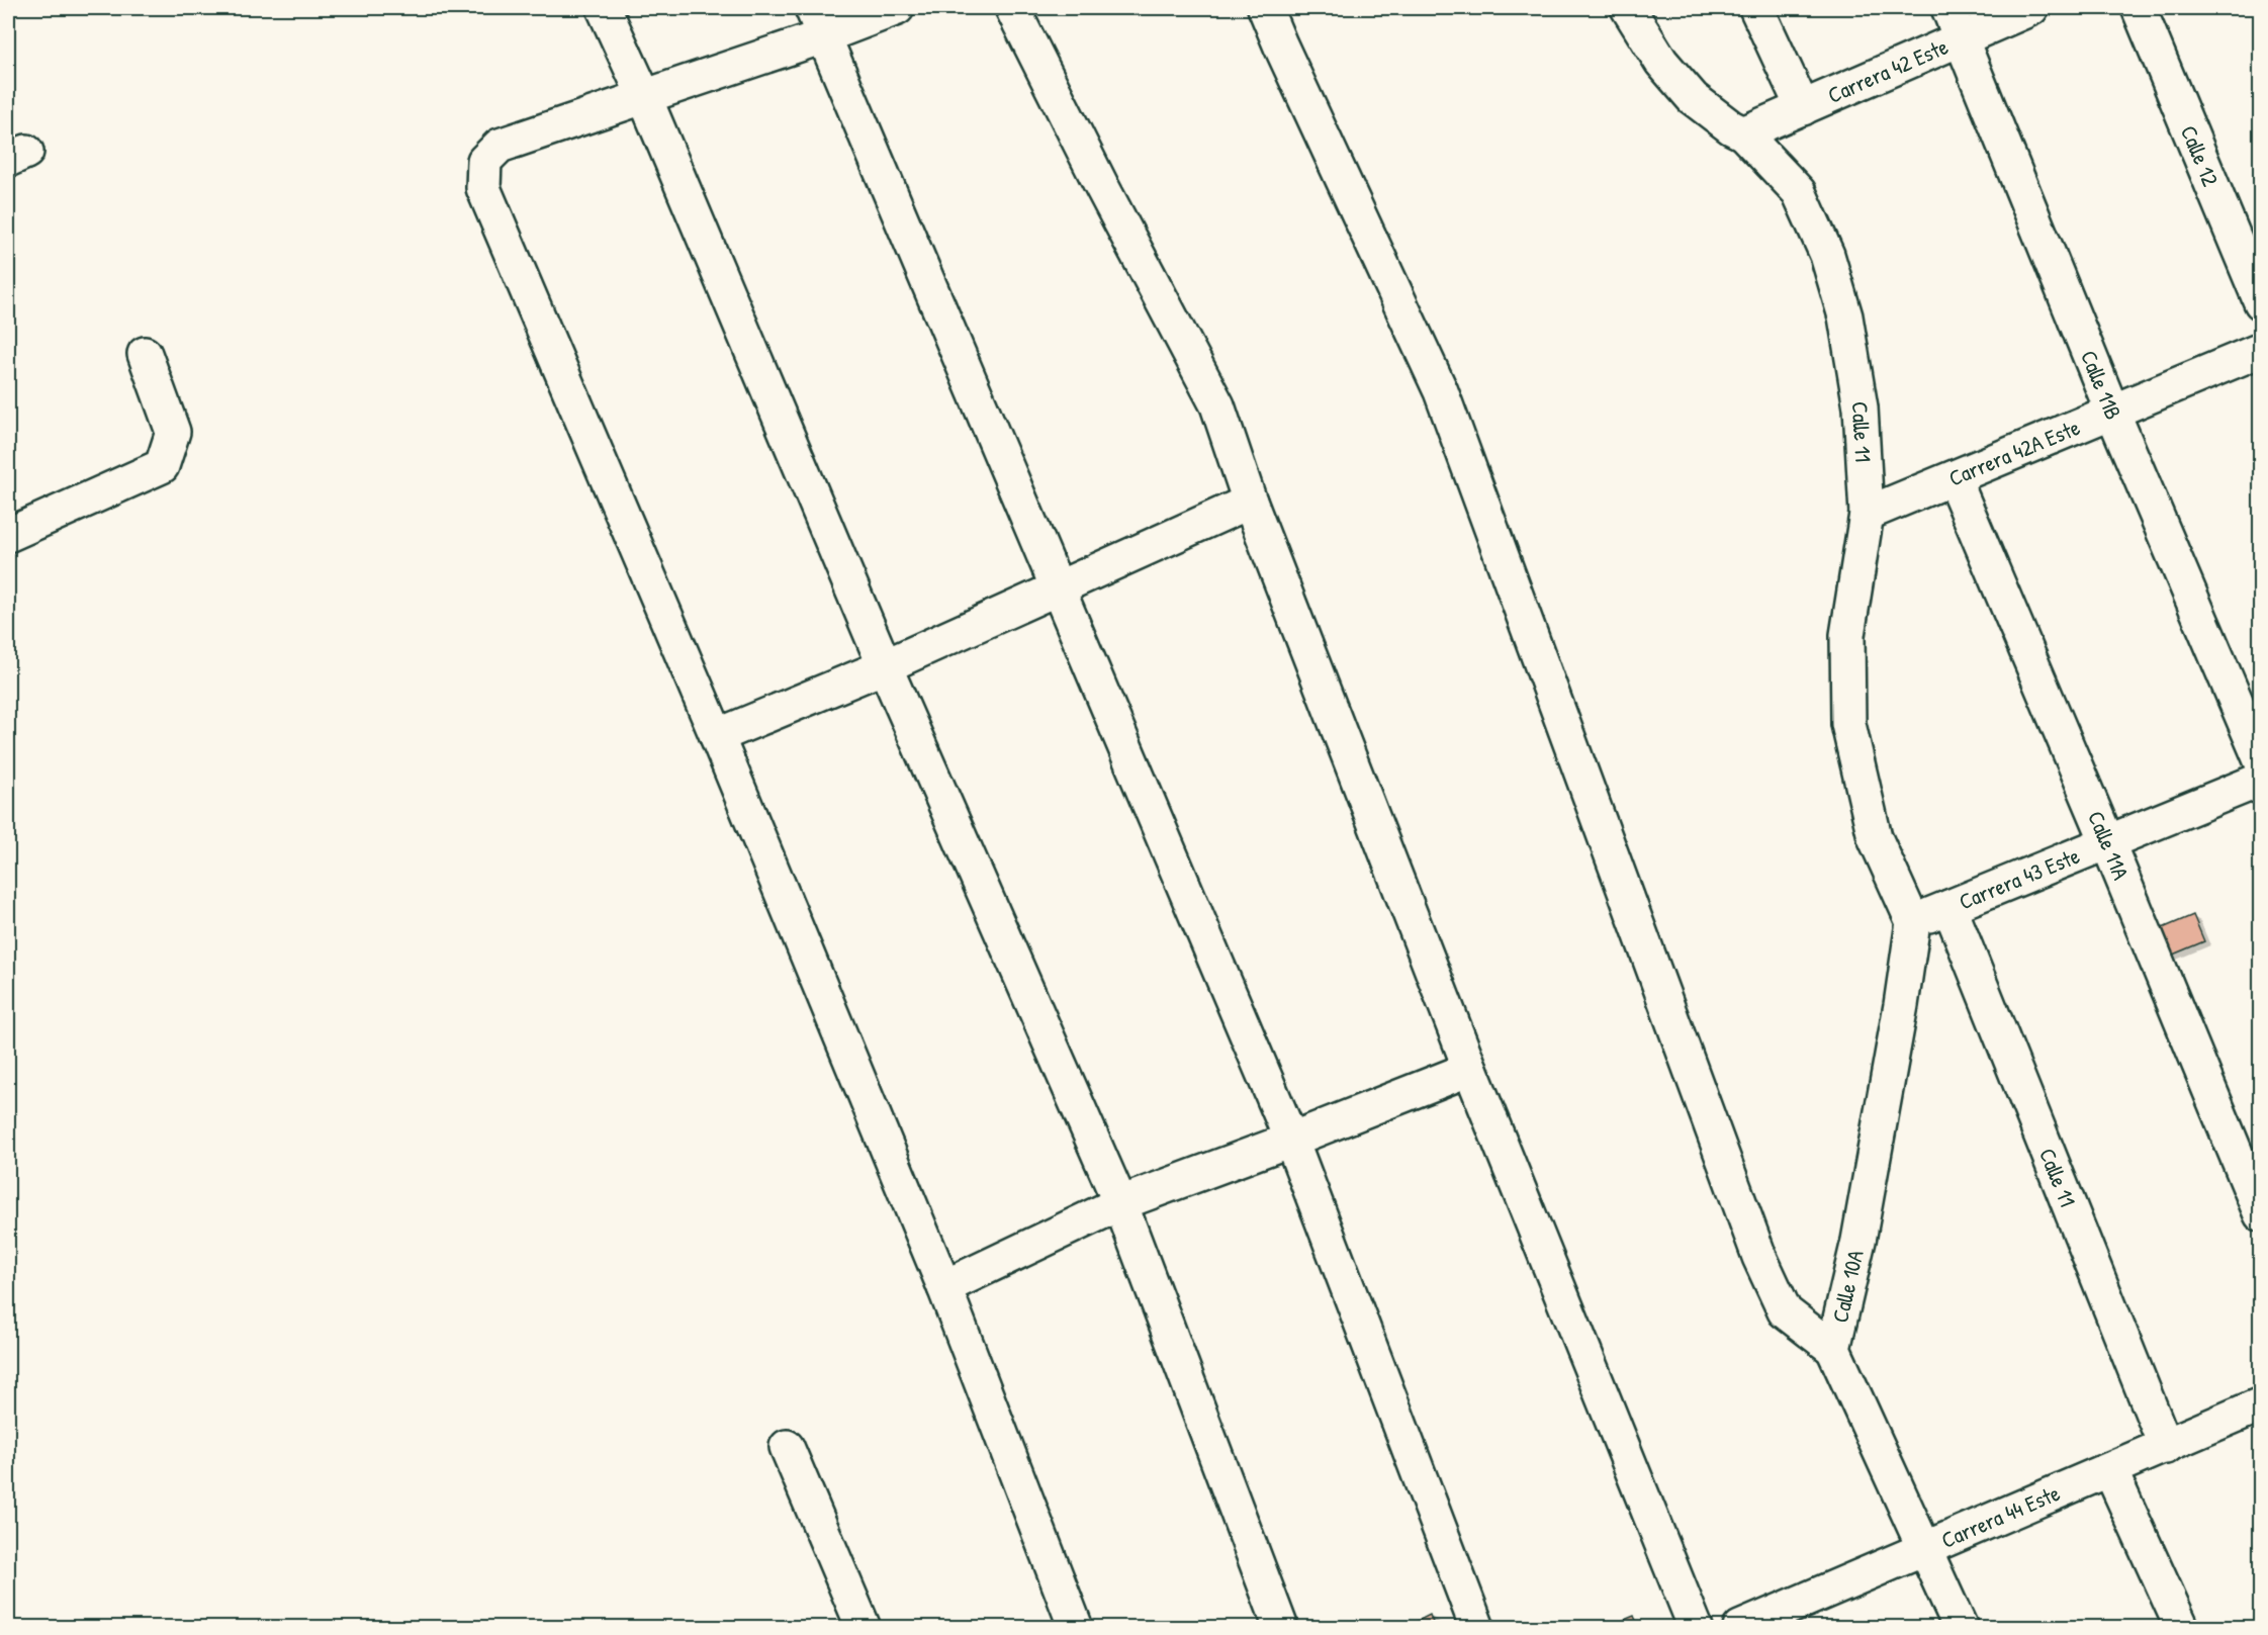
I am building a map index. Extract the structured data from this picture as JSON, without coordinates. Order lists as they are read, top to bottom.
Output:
{
  "streets": {
    "street": [
      "Carrera 42 Este",
      "Calle 12",
      "Calle 11B",
      "Calle 11",
      "Carrera 42A Este",
      "Calle 11A",
      "Carrera 43 Este",
      "Calle 10A",
      "Carrera 44 Este"
    ]
  },
  "crossings": [
    ["Carrera 42 Este", "Calle 11B"],
    ["Carrera 42 Este", "Calle 11"],
    ["Calle 11B", "Carrera 42A Este"],
    ["Calle 11", "Carrera 42A Este"],
    ["Calle 11", "Carrera 43 Este"],
    ["Calle 11", "Calle 10A"],
    ["Calle 11", "Carrera 44 Este"],
    ["Carrera 42A Este", "Calle 11A"],
    ["Calle 11A", "Carrera 43 Este"],
    ["Carrera 43 Este", "Calle 10A"],
    ["Calle 10A", "Carrera 44 Este"]
  ]
}
